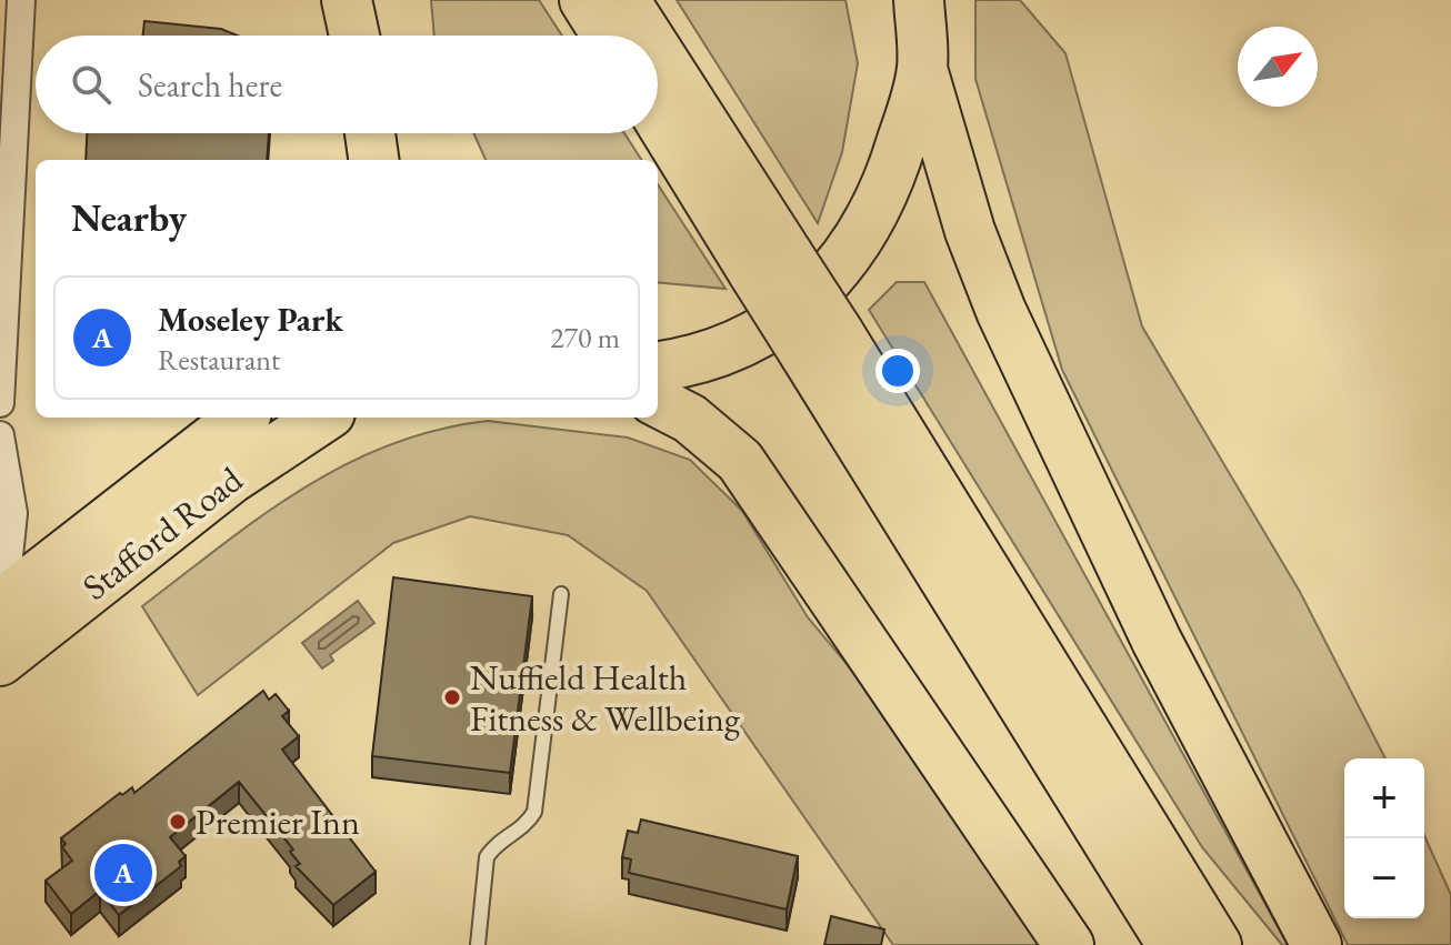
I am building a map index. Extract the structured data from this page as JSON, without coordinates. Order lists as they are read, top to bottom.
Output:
{
  "streets": {
    "highway": ["Stafford Road"]
  },
  "places": ["Nuffield Health Fitness & Wellbeing", "Premier Inn"],
  "north": "top right",
  "page": {
    "search": "Search here",
    "heading": "Nearby",
    "list": [
      {
        "mark": "A",
        "name": "Moseley Park",
        "note": "Restaurant",
        "value": "270 m"
      }
    ],
    "map_buttons": ["+", "−"],
    "pins": "A"
  }
}
